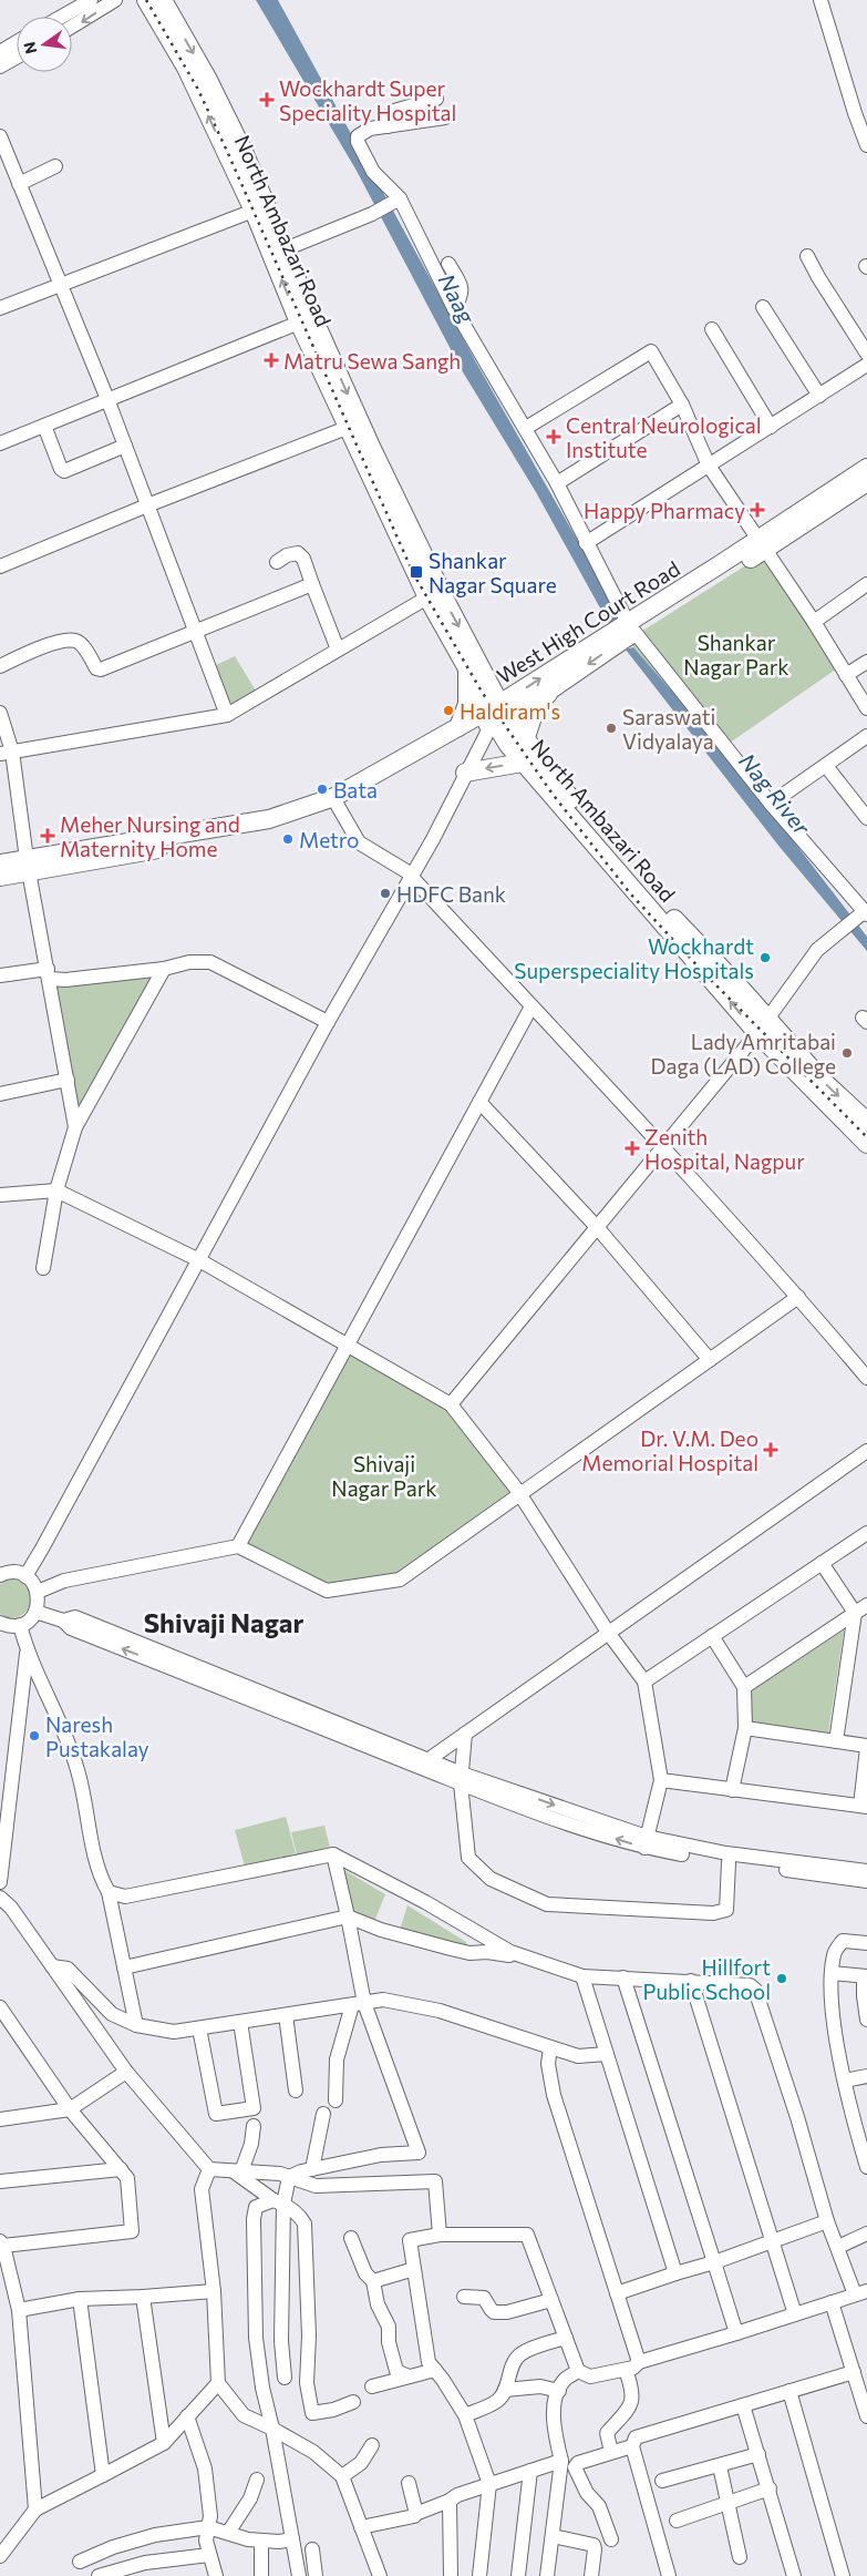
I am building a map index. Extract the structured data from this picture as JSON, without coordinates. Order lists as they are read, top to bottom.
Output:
{
  "streets": {
    "main road": ["North Ambazari Road", "West High Court Road"]
  },
  "crossings": [
    ["North Ambazari Road", "West High Court Road"]
  ],
  "districts": ["Shivaji Nagar"],
  "water": ["Naag", "Nag River"],
  "parks": ["Shankar Nagar Park", "Shivaji Nagar Park"],
  "places": {
    "health": [
      "Wockhardt Super Speciality Hospital",
      "Matru Sewa Sangh",
      "Central Neurological Institute",
      "Happy Pharmacy",
      "Meher Nursing and Maternity Home",
      "Zenith Hospital, Nagpur",
      "Dr. V.M. Deo Memorial Hospital"
    ],
    "transit": ["Shankar Nagar Square"],
    "other": [
      "Haldiram's",
      "Saraswati Vidyalaya",
      "Bata",
      "Metro",
      "HDFC Bank",
      "Wockhardt Superspeciality Hospitals",
      "Lady Amritabai Daga (LAD) College",
      "Naresh Pustakalay",
      "Hillfort Public School"
    ]
  },
  "north": "left"
}
